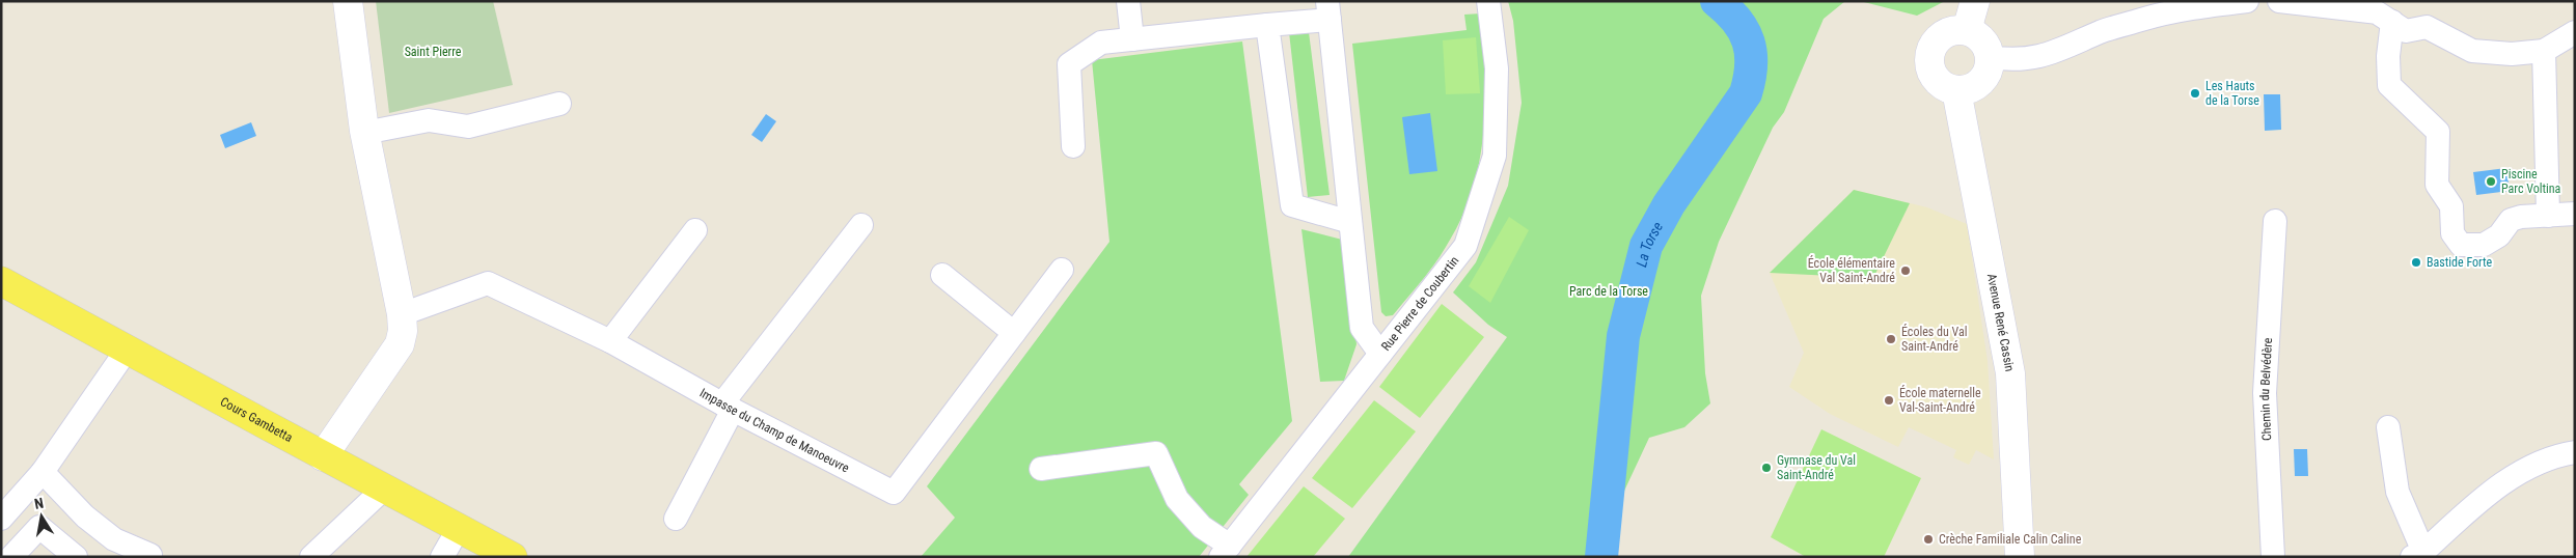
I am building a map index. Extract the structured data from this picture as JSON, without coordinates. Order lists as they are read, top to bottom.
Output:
{
  "streets": {
    "main road": ["Cours Gambetta"],
    "street": [
      "Rue Pierre de Coubertin",
      "Avenue René Cassin",
      "Chemin du Belvédère",
      "Impasse du Champ de Manoeuvre"
    ]
  },
  "water": ["La Torse"],
  "parks": ["Saint Pierre", "Parc de la Torse"],
  "places": [
    "Les Hauts de la Torse",
    "Piscine Parc Voltina",
    "Bastide Forte",
    "École élémentaire Val Saint-André",
    "Écoles du Val Saint-André",
    "École maternelle Val-Saint-André",
    "Gymnase du Val Saint-André",
    "Crèche Familiale Calin Caline"
  ],
  "north": "top"
}
